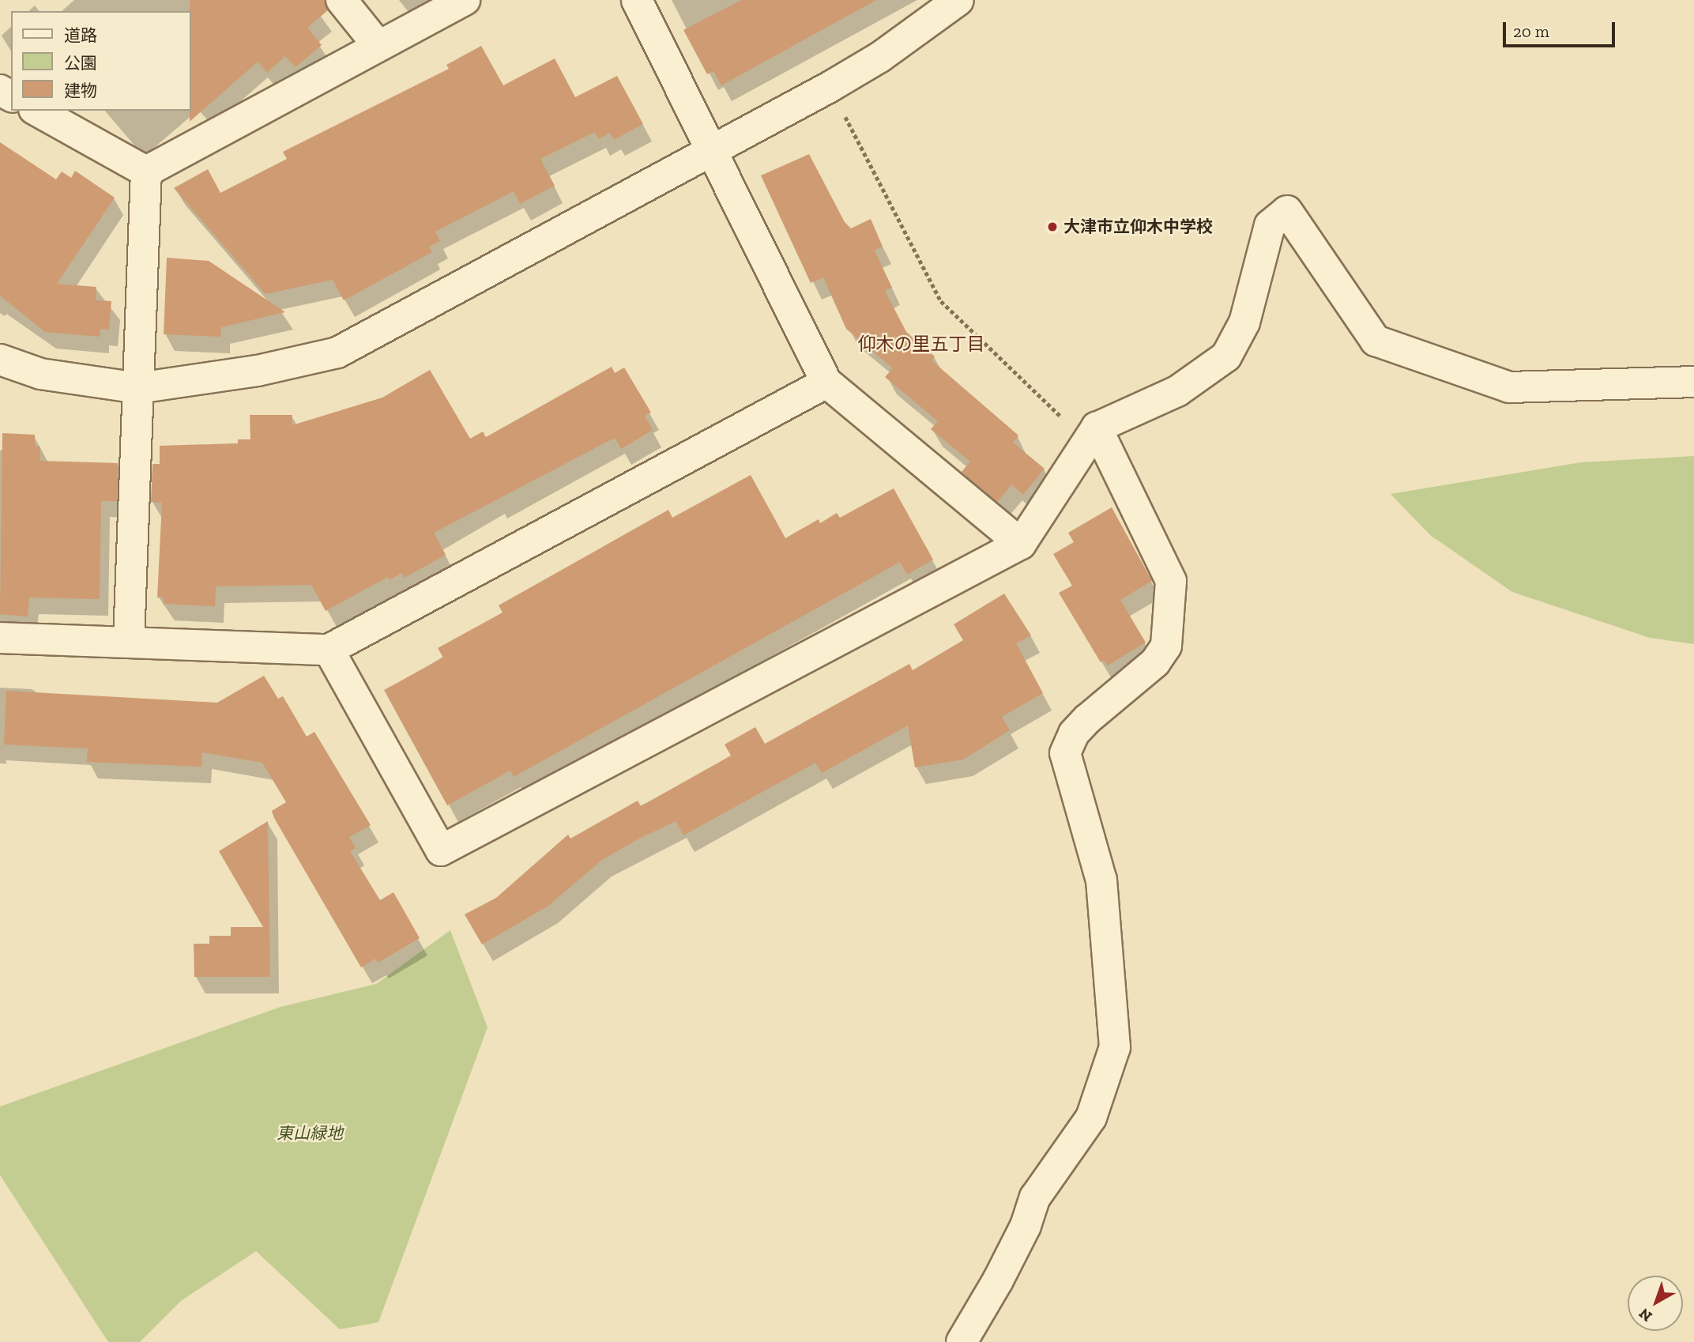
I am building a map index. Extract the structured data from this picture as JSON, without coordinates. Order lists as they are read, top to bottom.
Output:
{
  "districts": ["仰木の里五丁目"],
  "parks": ["東山緑地"],
  "places": ["大津市立仰木中学校"],
  "legend": ["道路", "公園", "建物"],
  "scale_bar": "20 m",
  "north": "bottom left"
}
